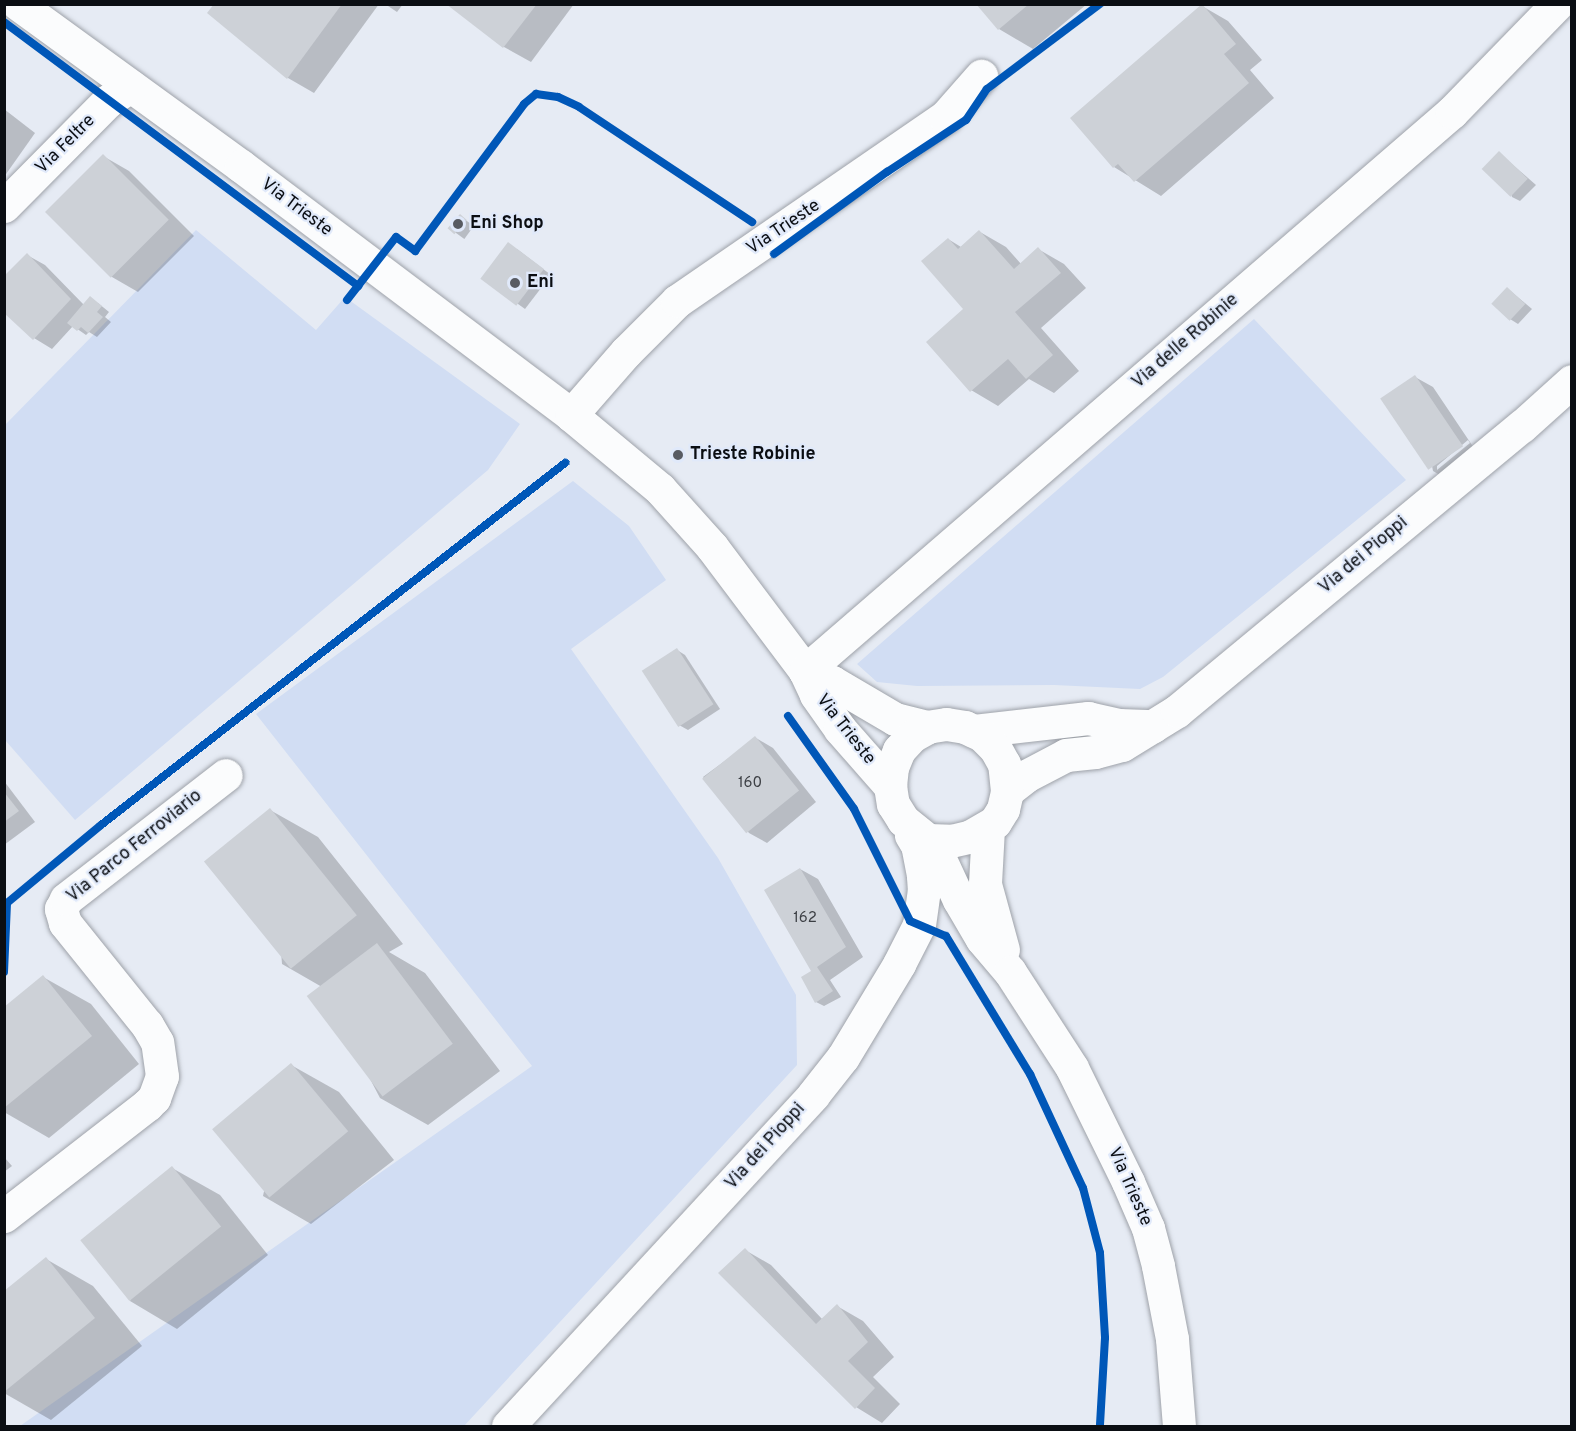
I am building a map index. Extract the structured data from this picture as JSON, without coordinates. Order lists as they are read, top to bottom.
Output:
{
  "streets": {
    "street": [
      "Via Feltre",
      "Via Trieste",
      "Via delle Robinie",
      "Via dei Pioppi",
      "Via Parco Ferroviario"
    ]
  },
  "crossings": [
    ["Via Feltre", "Via Trieste"],
    ["Via Trieste", "Via delle Robinie"],
    ["Via Trieste", "Via dei Pioppi"]
  ],
  "places": ["Eni Shop", "Eni", "Trieste Robinie"],
  "house_numbers": ["160", "162"]
}
